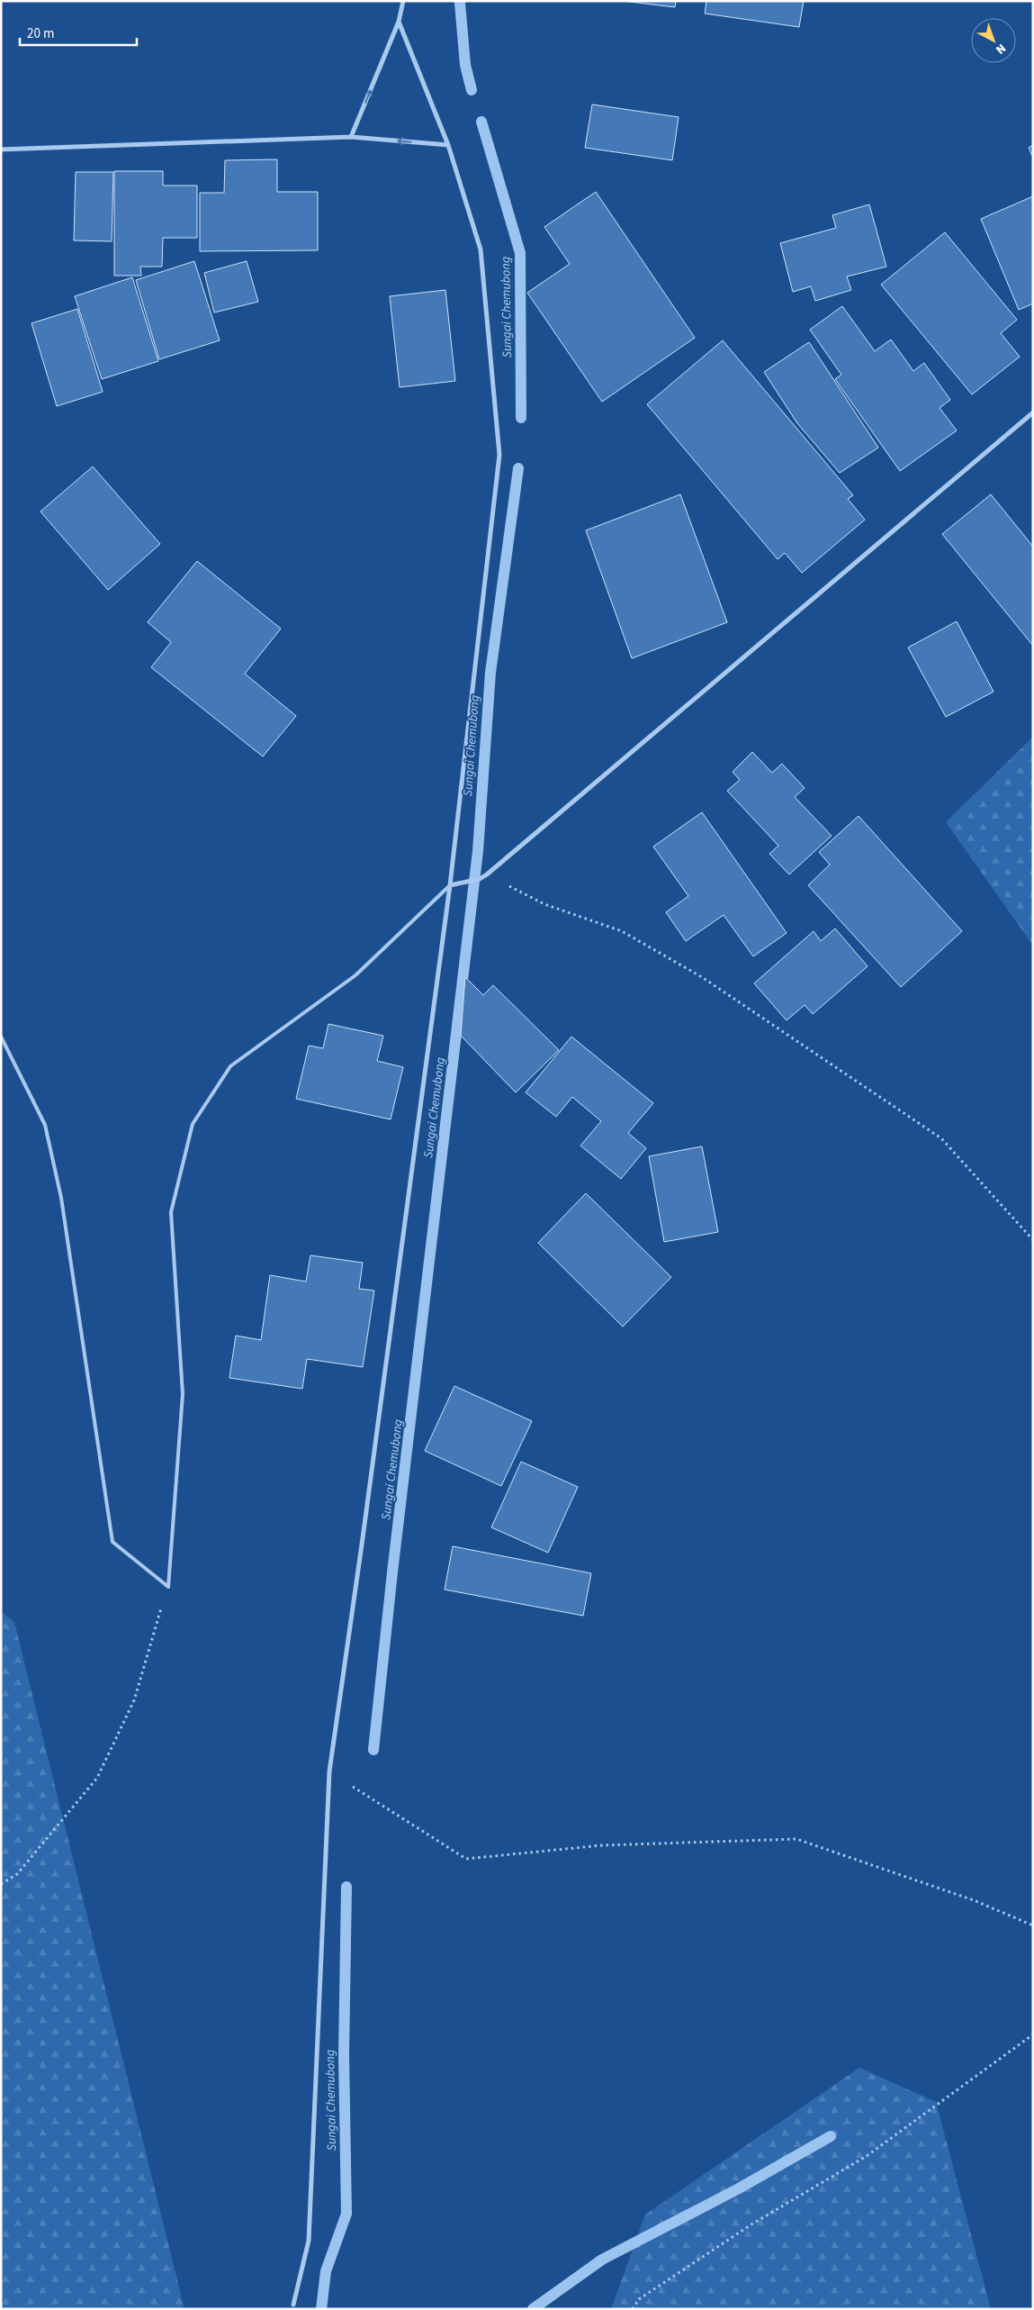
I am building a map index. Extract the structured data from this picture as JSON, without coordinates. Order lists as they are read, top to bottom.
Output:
{
  "water": ["Sungai Chemubong"],
  "scale_bar": "20 m",
  "north": "bottom right"
}
